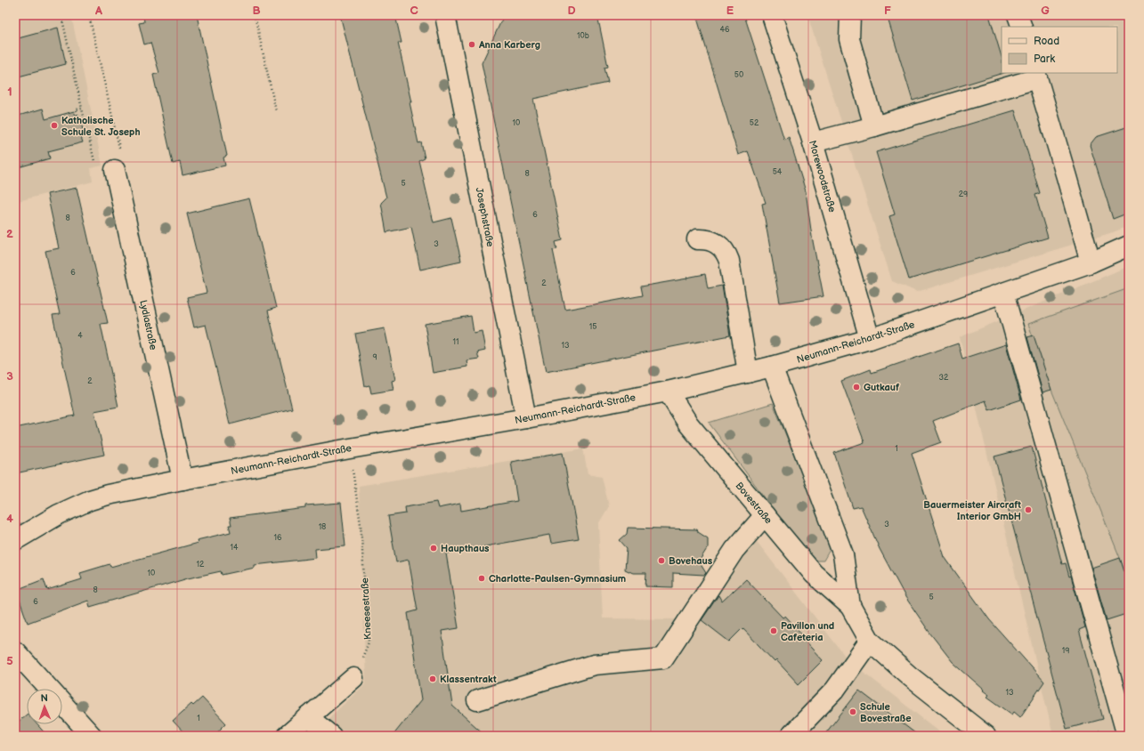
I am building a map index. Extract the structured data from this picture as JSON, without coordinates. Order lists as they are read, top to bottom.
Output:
{
  "streets": {
    "street": [
      "Morewoodstraße",
      "Josephstraße",
      "Lydiastraße",
      "Neumann-Reichardt-Straße",
      "Bovestraße"
    ],
    "path": ["Kneesestraße"]
  },
  "crossings": [
    ["Morewoodstraße", "Neumann-Reichardt-Straße"],
    ["Josephstraße", "Neumann-Reichardt-Straße"],
    ["Lydiastraße", "Neumann-Reichardt-Straße"],
    ["Neumann-Reichardt-Straße", "Bovestraße"],
    ["Neumann-Reichardt-Straße", "Kneesestraße"]
  ],
  "places": [
    "Anna Karberg",
    "Katholische Schule St. Joseph",
    "Gutkauf",
    "Bauermeister Aircraft Interior GmbH",
    "Haupthaus",
    "Bovehaus",
    "Charlotte-Paulsen-Gymnasium",
    "Pavillon und Cafeteria",
    "Klassentrakt",
    "Schule Bovestraße"
  ],
  "house_numbers": [
    "46",
    "10b",
    "50",
    "10",
    "52",
    "54",
    "8",
    "5",
    "29",
    "6",
    "8",
    "3",
    "6",
    "2",
    "15",
    "4",
    "11",
    "13",
    "9",
    "32",
    "2",
    "1",
    "3",
    "18",
    "16",
    "14",
    "12",
    "10",
    "8",
    "5",
    "6",
    "19",
    "13",
    "1"
  ],
  "legend": ["Road", "Park"],
  "north": "top",
  "grid": {
    "columns": [
      "A",
      "B",
      "C",
      "D",
      "E",
      "F",
      "G"
    ],
    "rows": [
      "1",
      "2",
      "3",
      "4",
      "5"
    ]
  }
}
